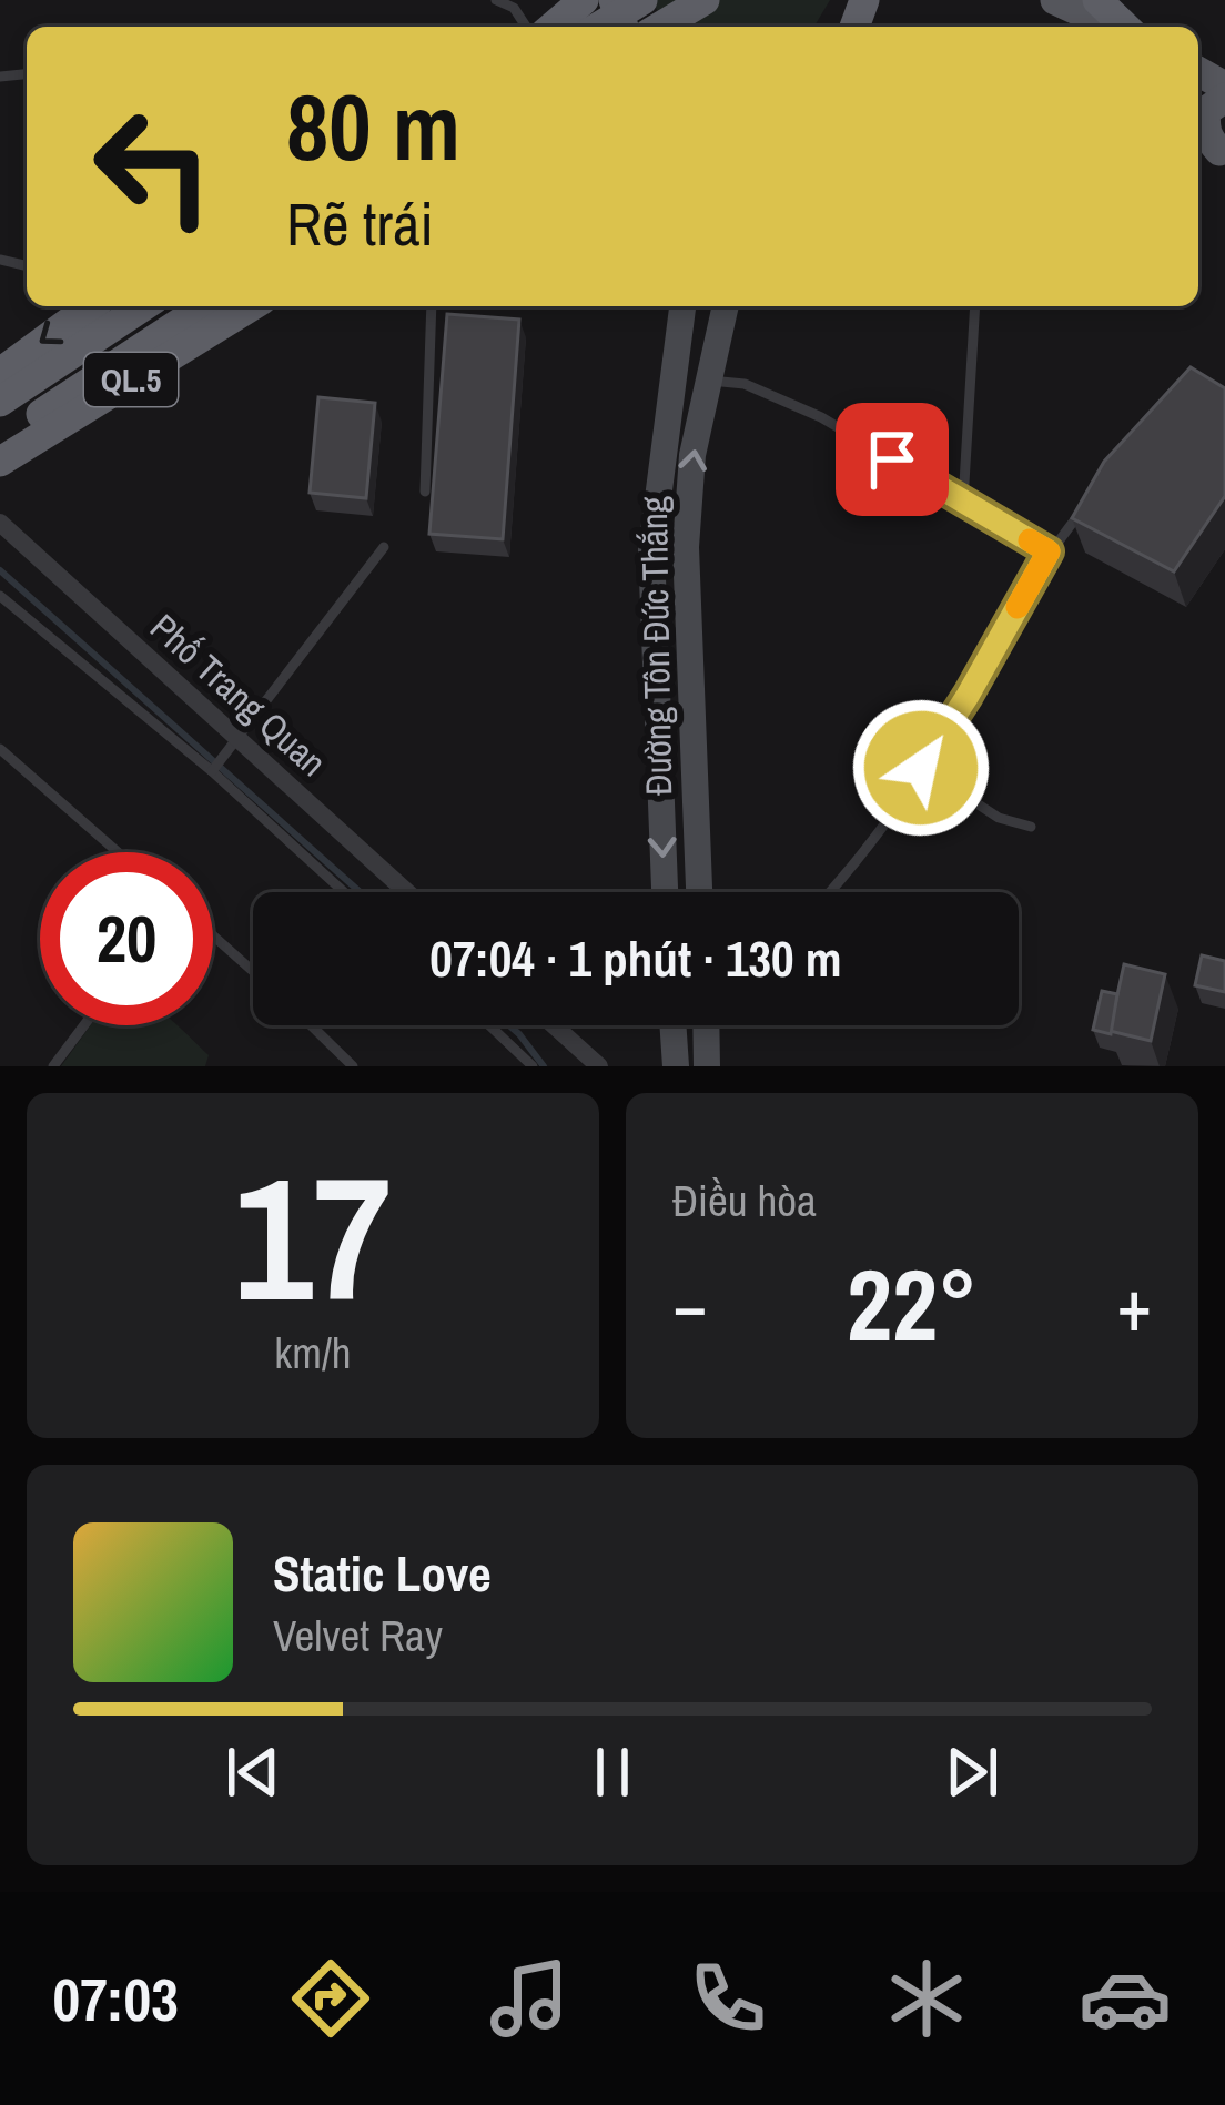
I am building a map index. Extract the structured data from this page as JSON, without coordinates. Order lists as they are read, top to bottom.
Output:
{
  "streets": {
    "highway": ["QL.5"],
    "main road": ["Đường Tôn Đức Thắng"],
    "street": ["Phố Trang Quan"]
  },
  "page": {
    "turn": ["80 m", "Rẽ trái"],
    "limit": "20",
    "trip": "07:04 · 1 phút · 130 m",
    "tile": [
      ["17", "km/h"],
      "Điều hòa"
    ],
    "heat": ["−", "22°", "+"],
    "song": ["Static Love", "Velvet Ray"],
    "tabs": "07:03"
  }
}
